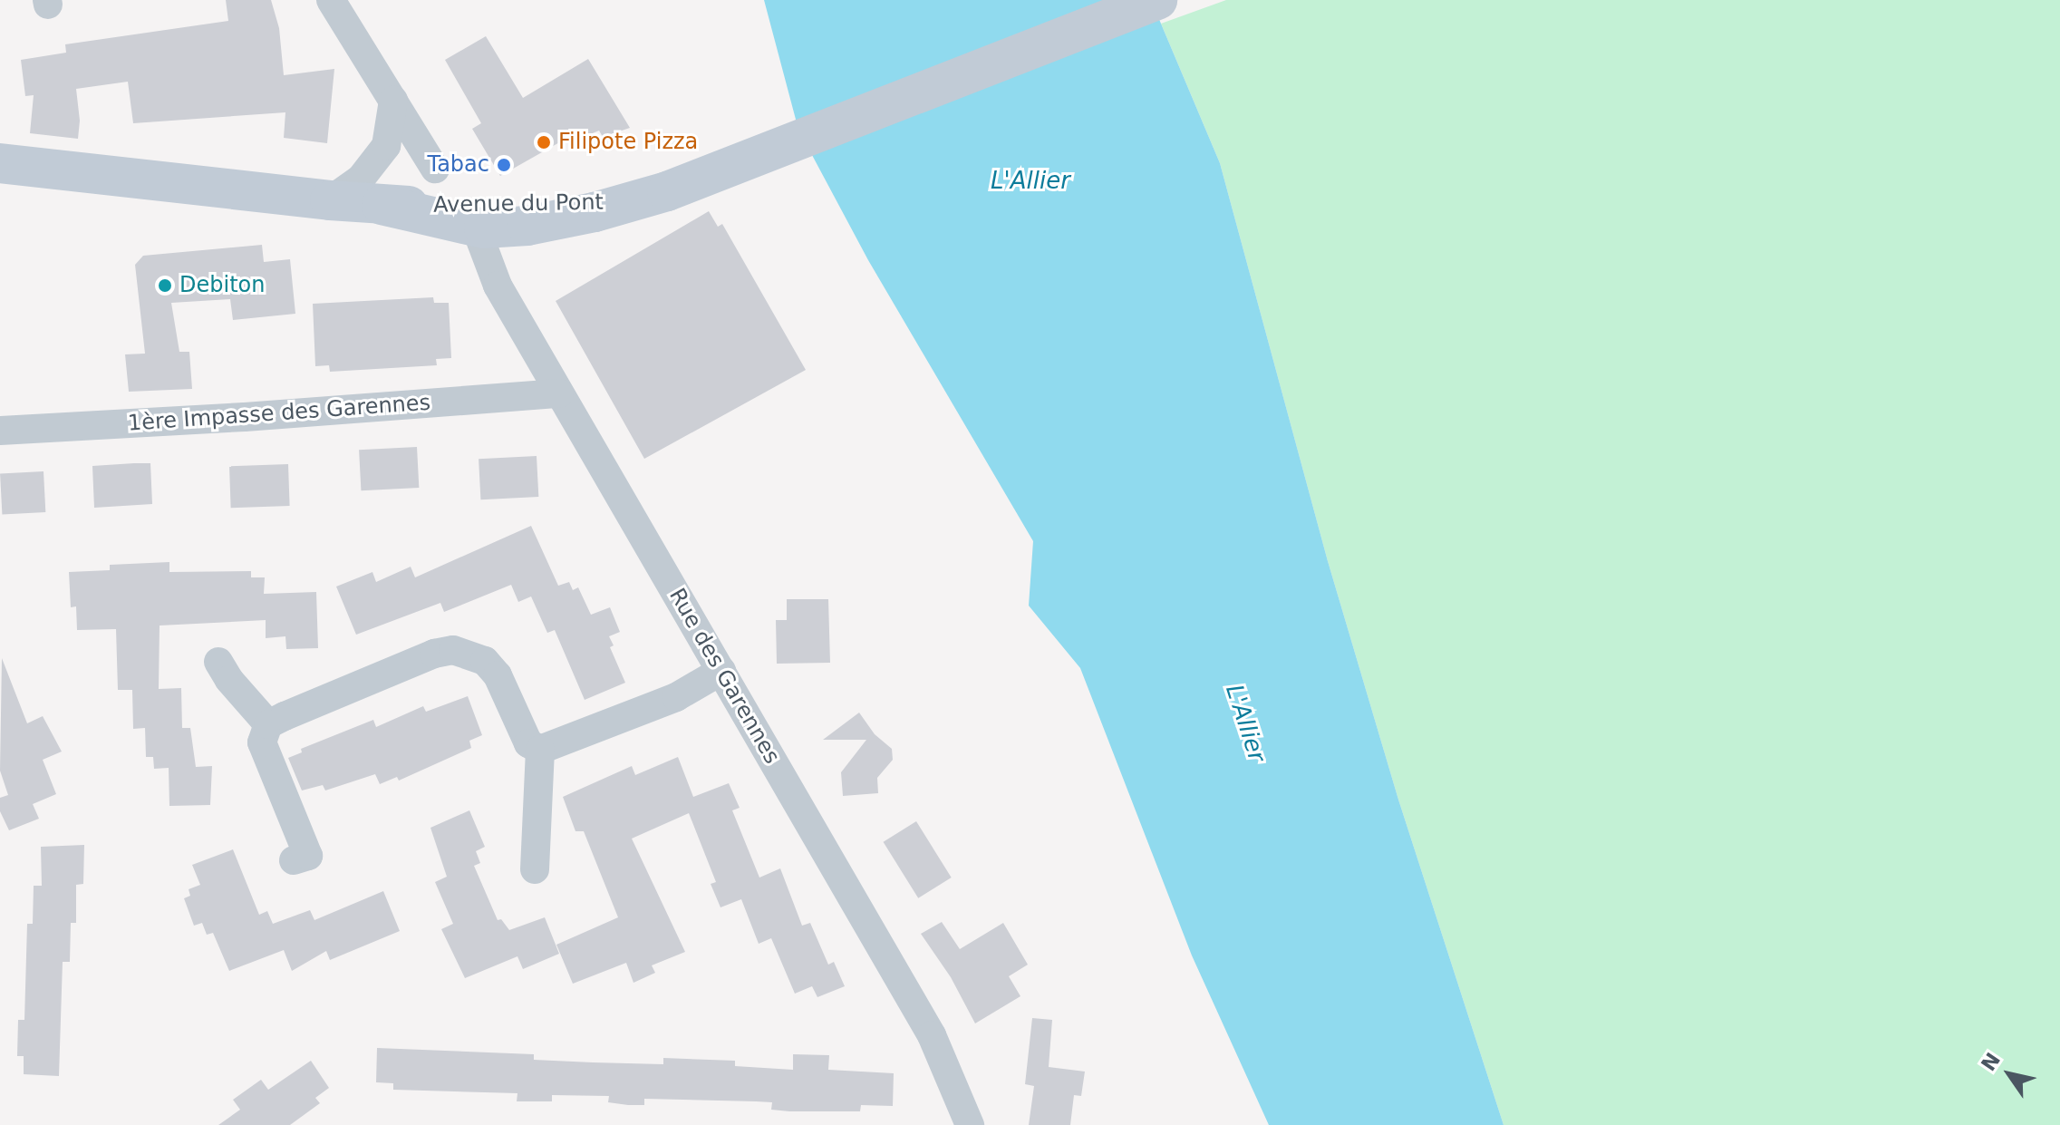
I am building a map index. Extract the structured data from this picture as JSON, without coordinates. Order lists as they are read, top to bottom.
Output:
{
  "streets": {
    "main road": ["Avenue du Pont"],
    "street": ["1ère Impasse des Garennes", "Rue des Garennes"]
  },
  "crossings": [
    ["Avenue du Pont", "Rue des Garennes"],
    ["1ère Impasse des Garennes", "Rue des Garennes"]
  ],
  "water": ["L'Allier"],
  "places": ["Filipote Pizza", "Tabac", "Debiton"],
  "north": "top left"
}
